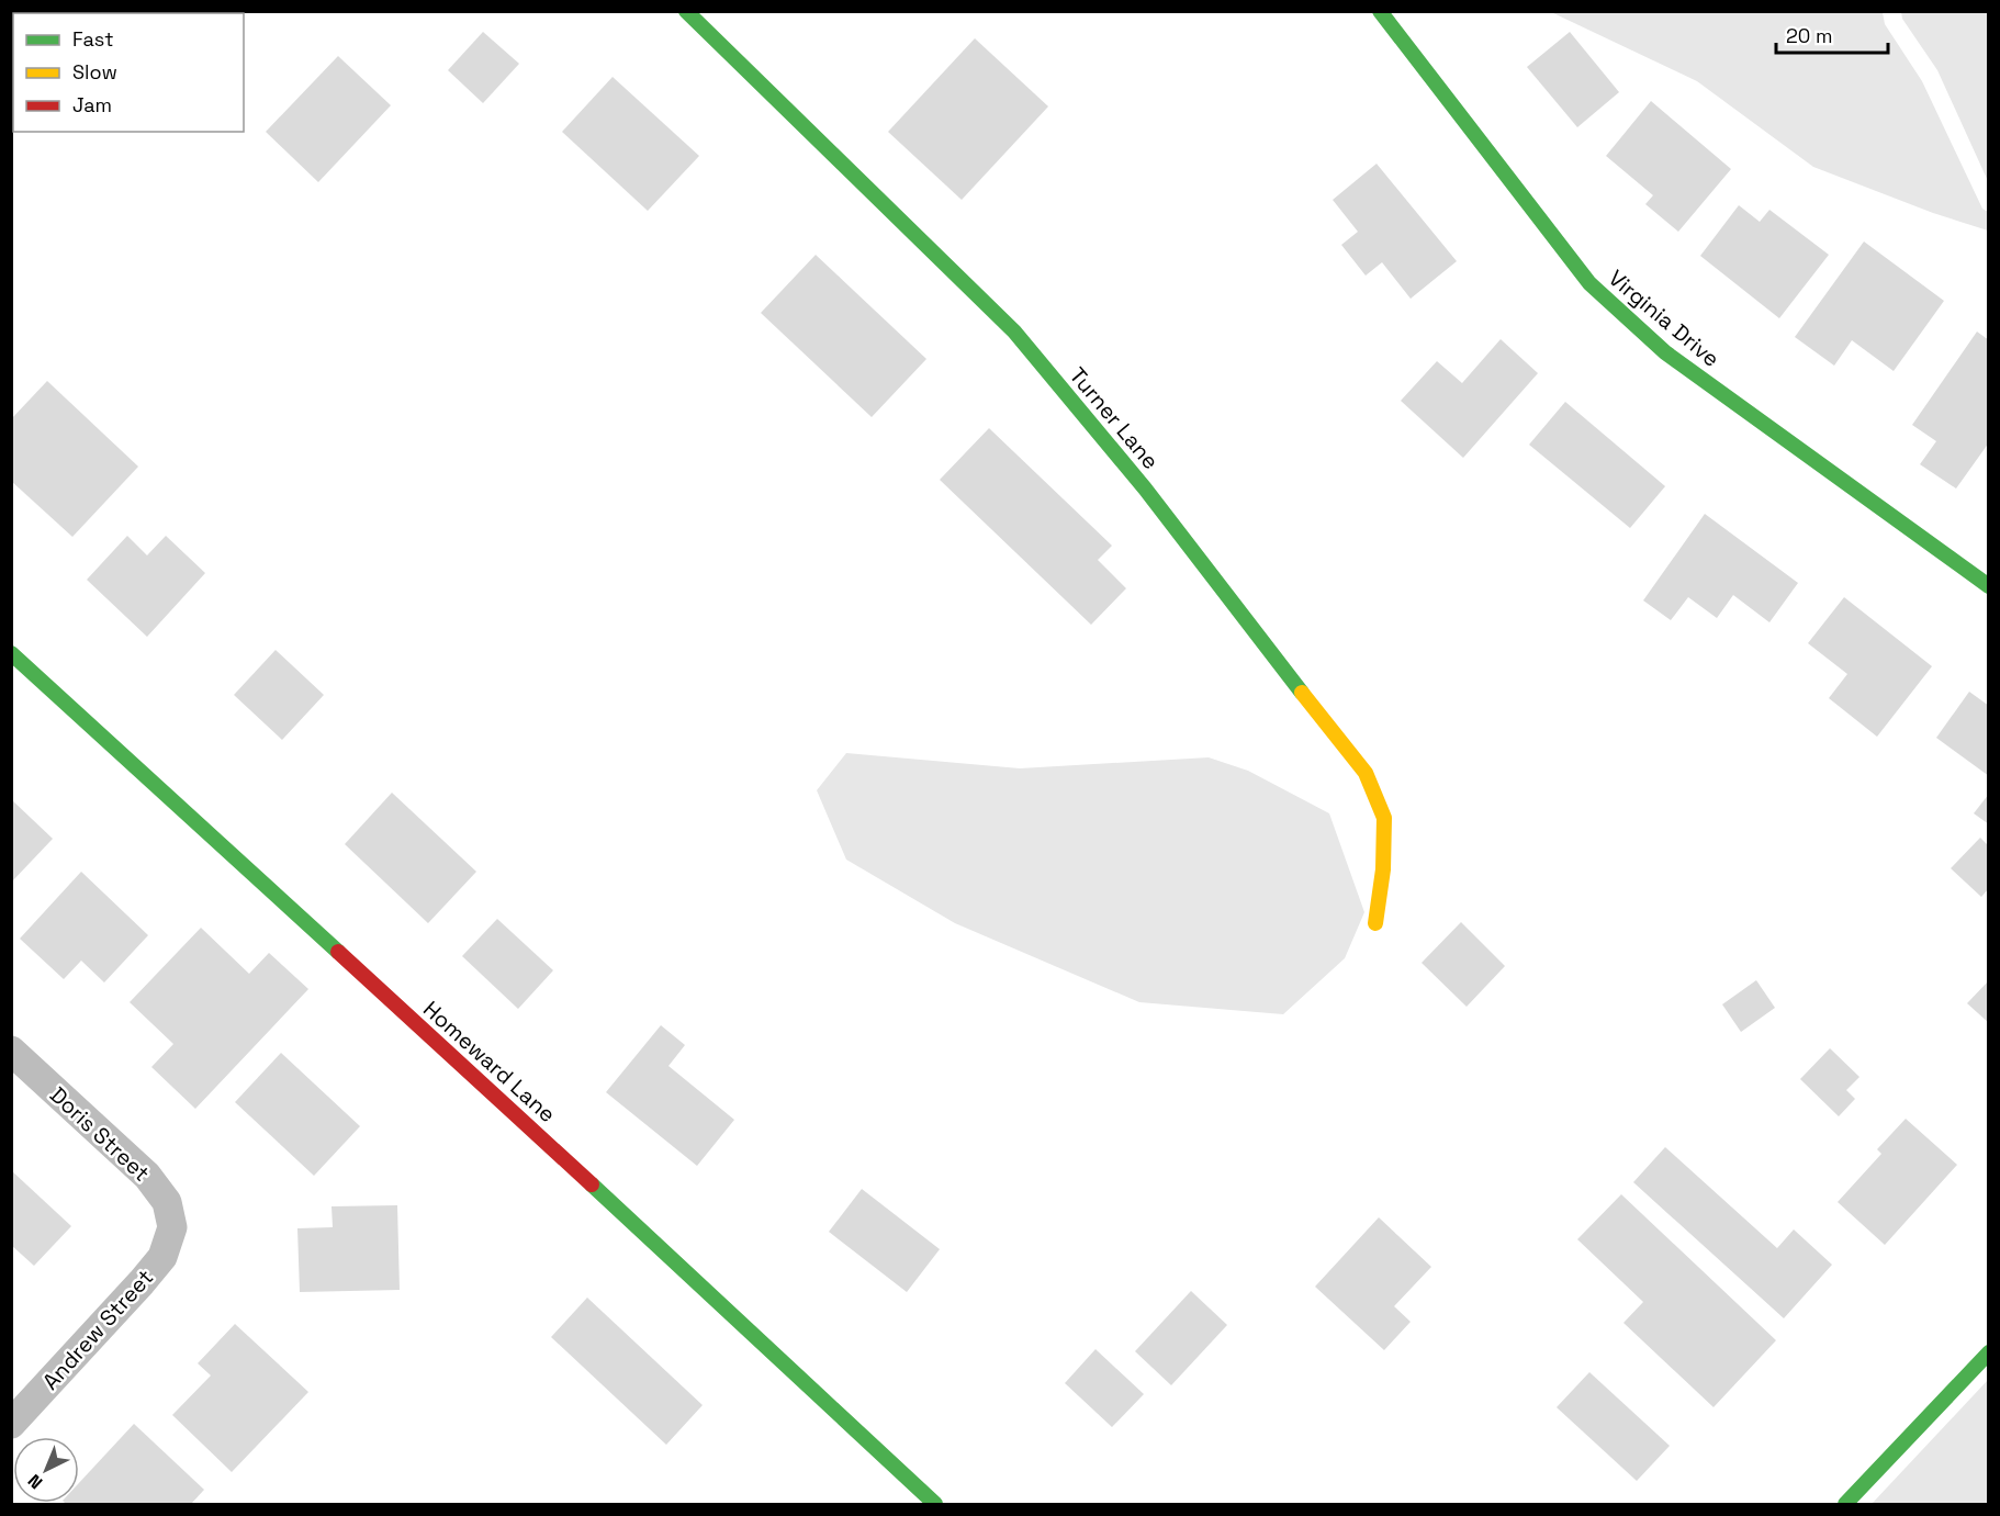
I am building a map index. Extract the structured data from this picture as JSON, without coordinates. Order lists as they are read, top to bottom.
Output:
{
  "streets": {
    "street": [
      "Virginia Drive",
      "Turner Lane",
      "Homeward Lane",
      "Doris Street",
      "Andrew Street"
    ]
  },
  "crossings": [
    ["Doris Street", "Andrew Street"]
  ],
  "legend": ["Fast", "Slow", "Jam"],
  "scale_bar": "20 m",
  "north": "bottom left"
}
